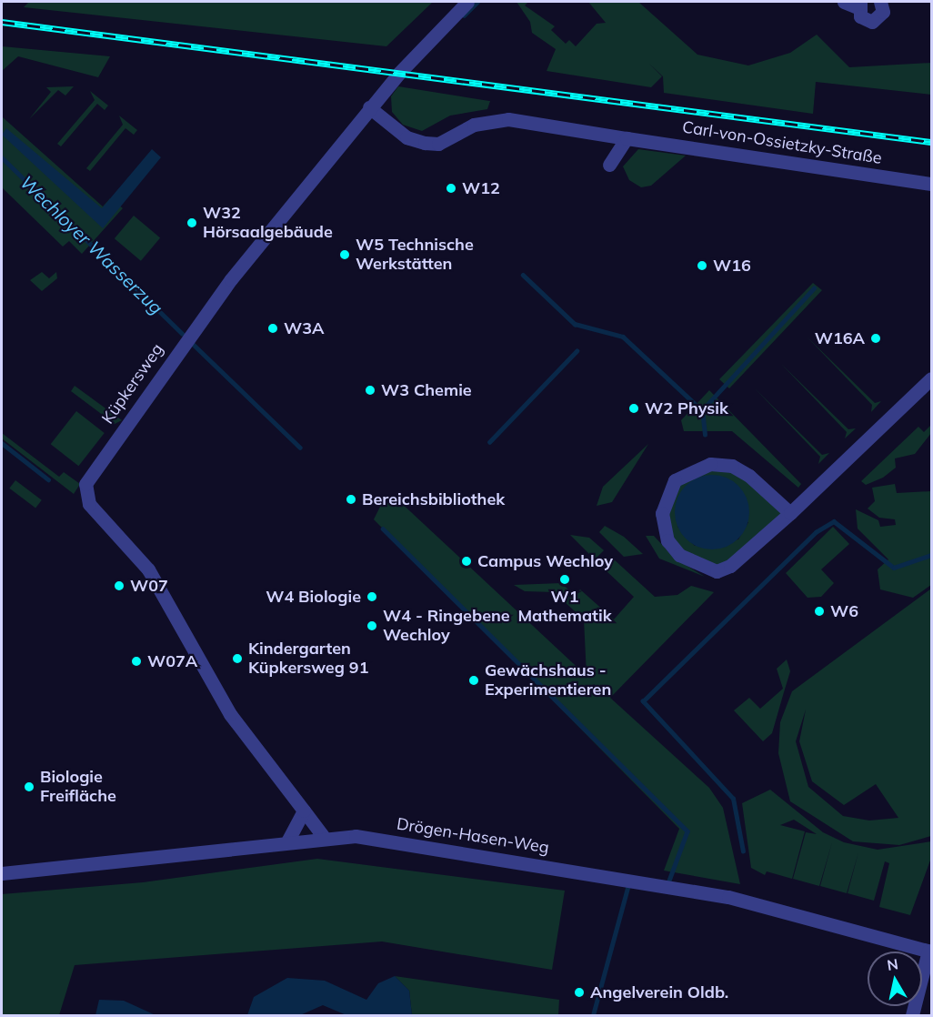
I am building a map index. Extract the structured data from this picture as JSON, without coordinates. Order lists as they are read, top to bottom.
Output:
{
  "streets": {
    "street": ["Carl-von-Ossietzky-Straße", "Küpkersweg", "Drögen-Hasen-Weg"]
  },
  "crossings": [
    ["Carl-von-Ossietzky-Straße", "Küpkersweg"],
    ["Küpkersweg", "Drögen-Hasen-Weg"]
  ],
  "water": ["Wechloyer Wasserzug"],
  "places": [
    "W12",
    "W32 Hörsaalgebäude",
    "W5 Technische Werkstätten",
    "W16",
    "W3A",
    "W16A",
    "W3 Chemie",
    "W2 Physik",
    "Bereichsbibliothek",
    "Campus Wechloy",
    "W1 Mathematik",
    "W07",
    "W4 Biologie",
    "W6",
    "W4 - Ringebene Wechloy",
    "Kindergarten Küpkersweg 91",
    "W07A",
    "Gewächshaus - Experimentieren",
    "Biologie Freifläche",
    "Angelverein Oldb."
  ],
  "north": "top"
}
